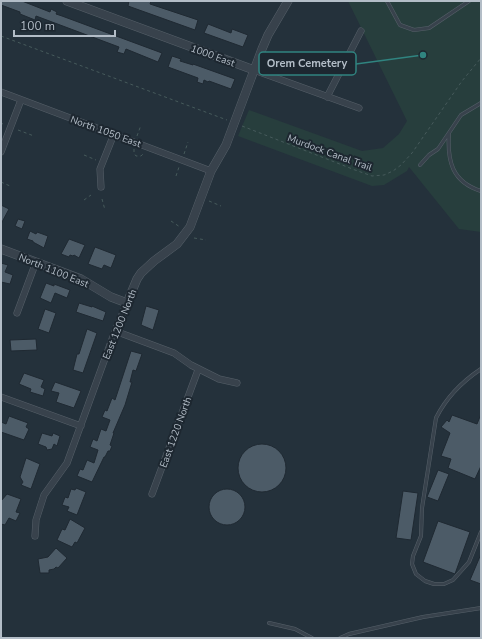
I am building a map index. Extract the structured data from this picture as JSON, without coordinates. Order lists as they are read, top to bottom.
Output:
{
  "streets": {
    "street": [
      "1000 East",
      "North 1050 East",
      "North 1100 East",
      "East 1200 North",
      "East 1220 North"
    ],
    "path": ["Murdock Canal Trail"]
  },
  "crossings": [
    ["1000 East", "East 1200 North"],
    ["North 1050 East", "East 1200 North"],
    ["North 1100 East", "East 1200 North"]
  ],
  "places": ["Orem Cemetery"],
  "scale_bar": "100 m"
}
